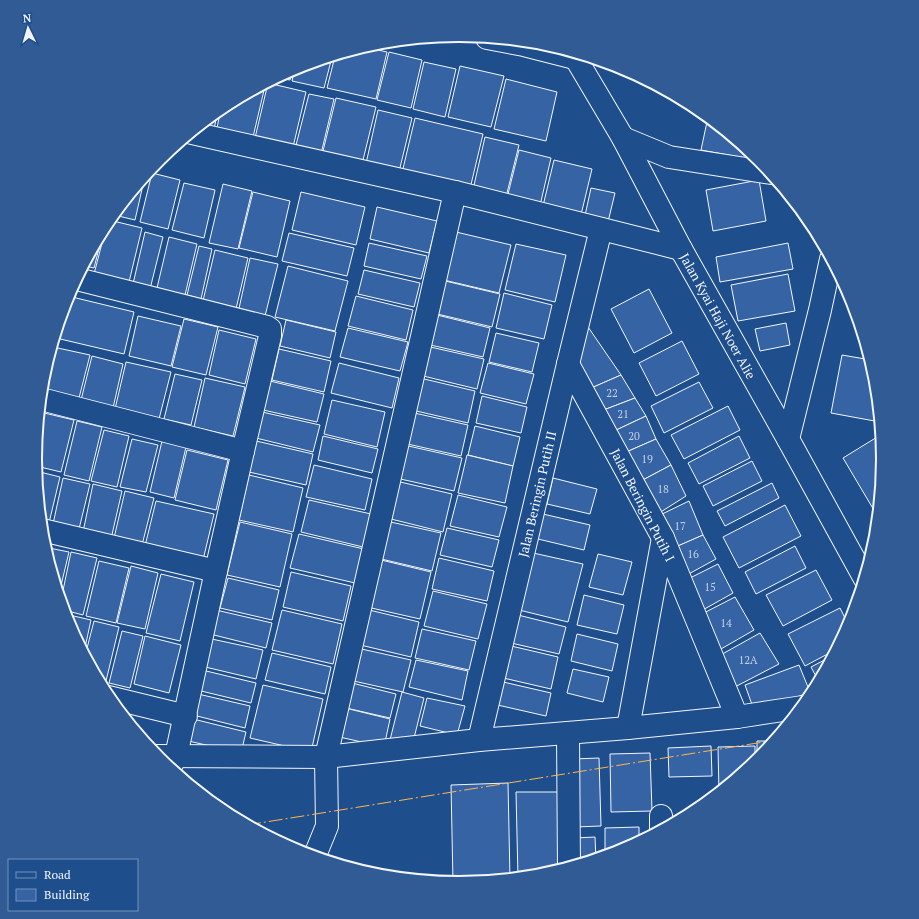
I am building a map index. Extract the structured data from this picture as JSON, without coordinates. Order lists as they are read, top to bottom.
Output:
{
  "streets": {
    "street": ["Jalan Kyai Haji Noer Alie", "Jalan Beringin Putih II", "Jalan Beringin Putih I"]
  },
  "crossings": [
    ["Jalan Beringin Putih II", "Jalan Beringin Putih I"]
  ],
  "house_numbers": [
    "22",
    "21",
    "20",
    "19",
    "18",
    "17",
    "16",
    "15",
    "14",
    "12A"
  ],
  "legend": ["Road", "Building"],
  "north": "top"
}
